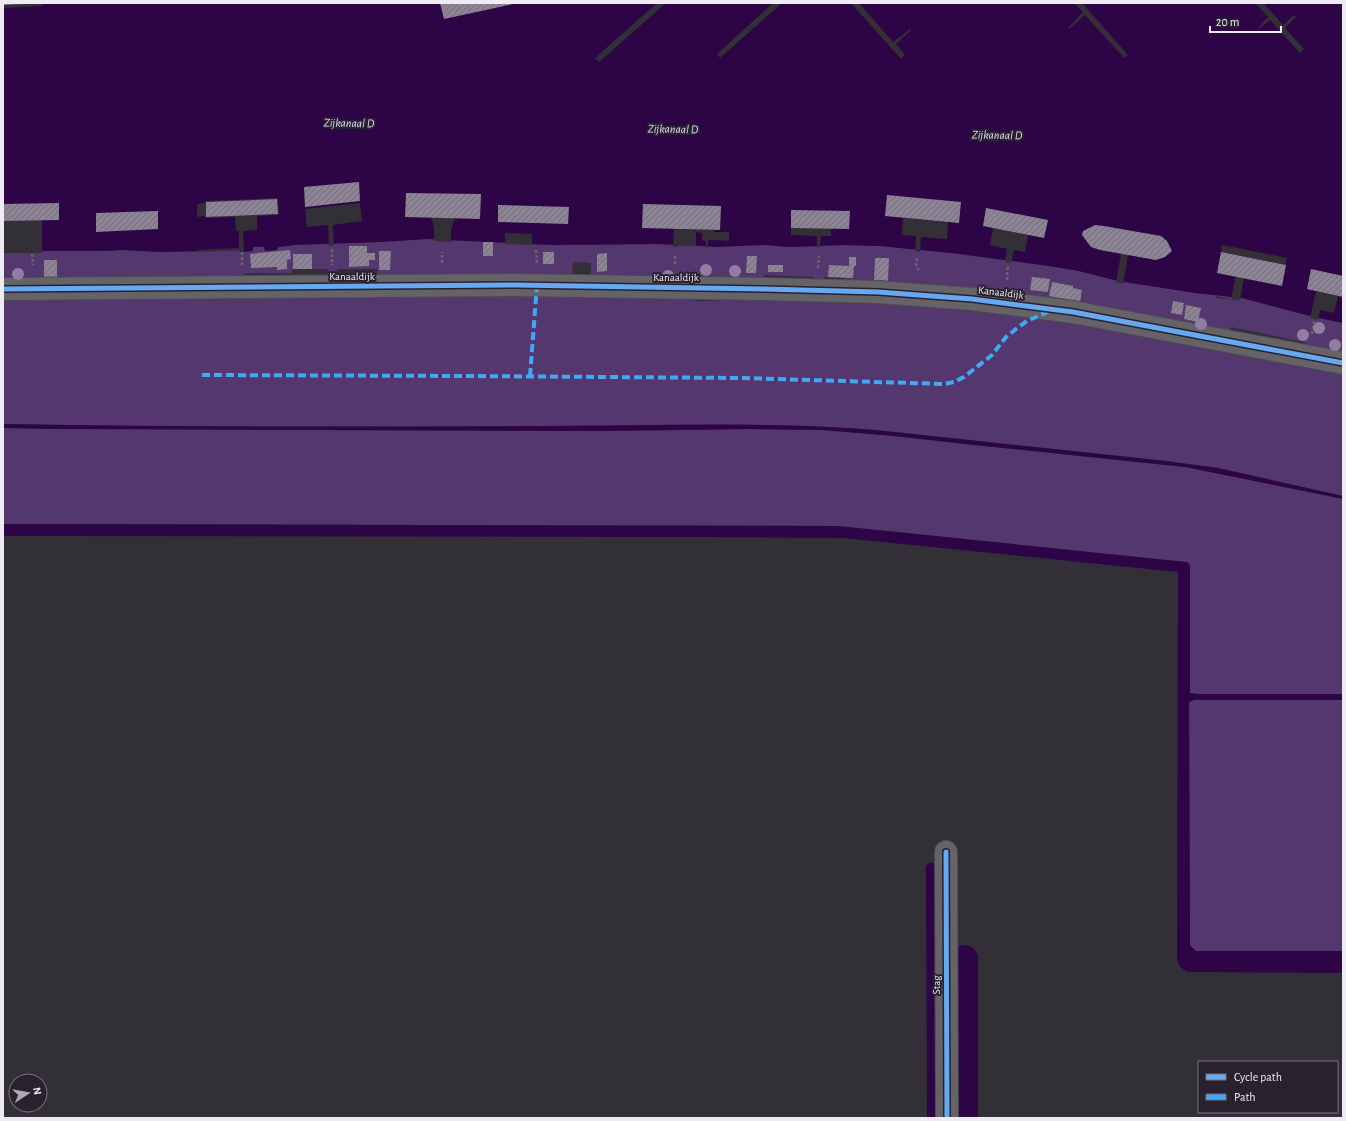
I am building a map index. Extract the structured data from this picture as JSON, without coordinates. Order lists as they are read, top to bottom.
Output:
{
  "streets": {
    "street": ["Kanaaldijk", "Stag"]
  },
  "water": ["Zijkanaal D"],
  "legend": ["Cycle path", "Path"],
  "scale_bar": "20 m",
  "north": "right"
}
